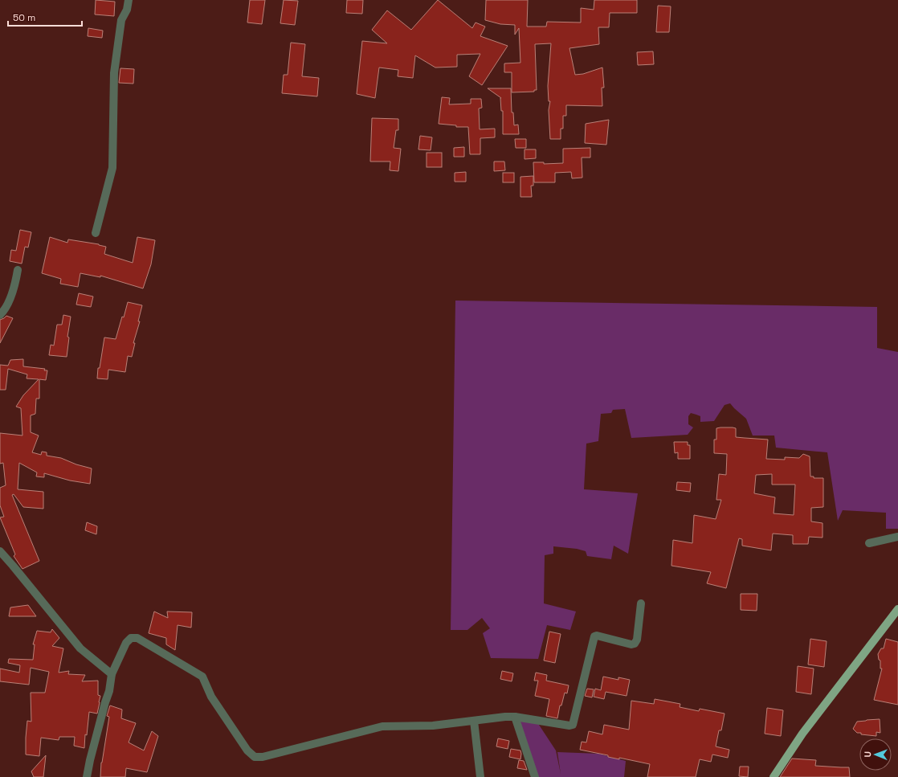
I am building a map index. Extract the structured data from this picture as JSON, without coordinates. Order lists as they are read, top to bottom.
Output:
{
  "scale_bar": "50 m",
  "north": "left"
}
